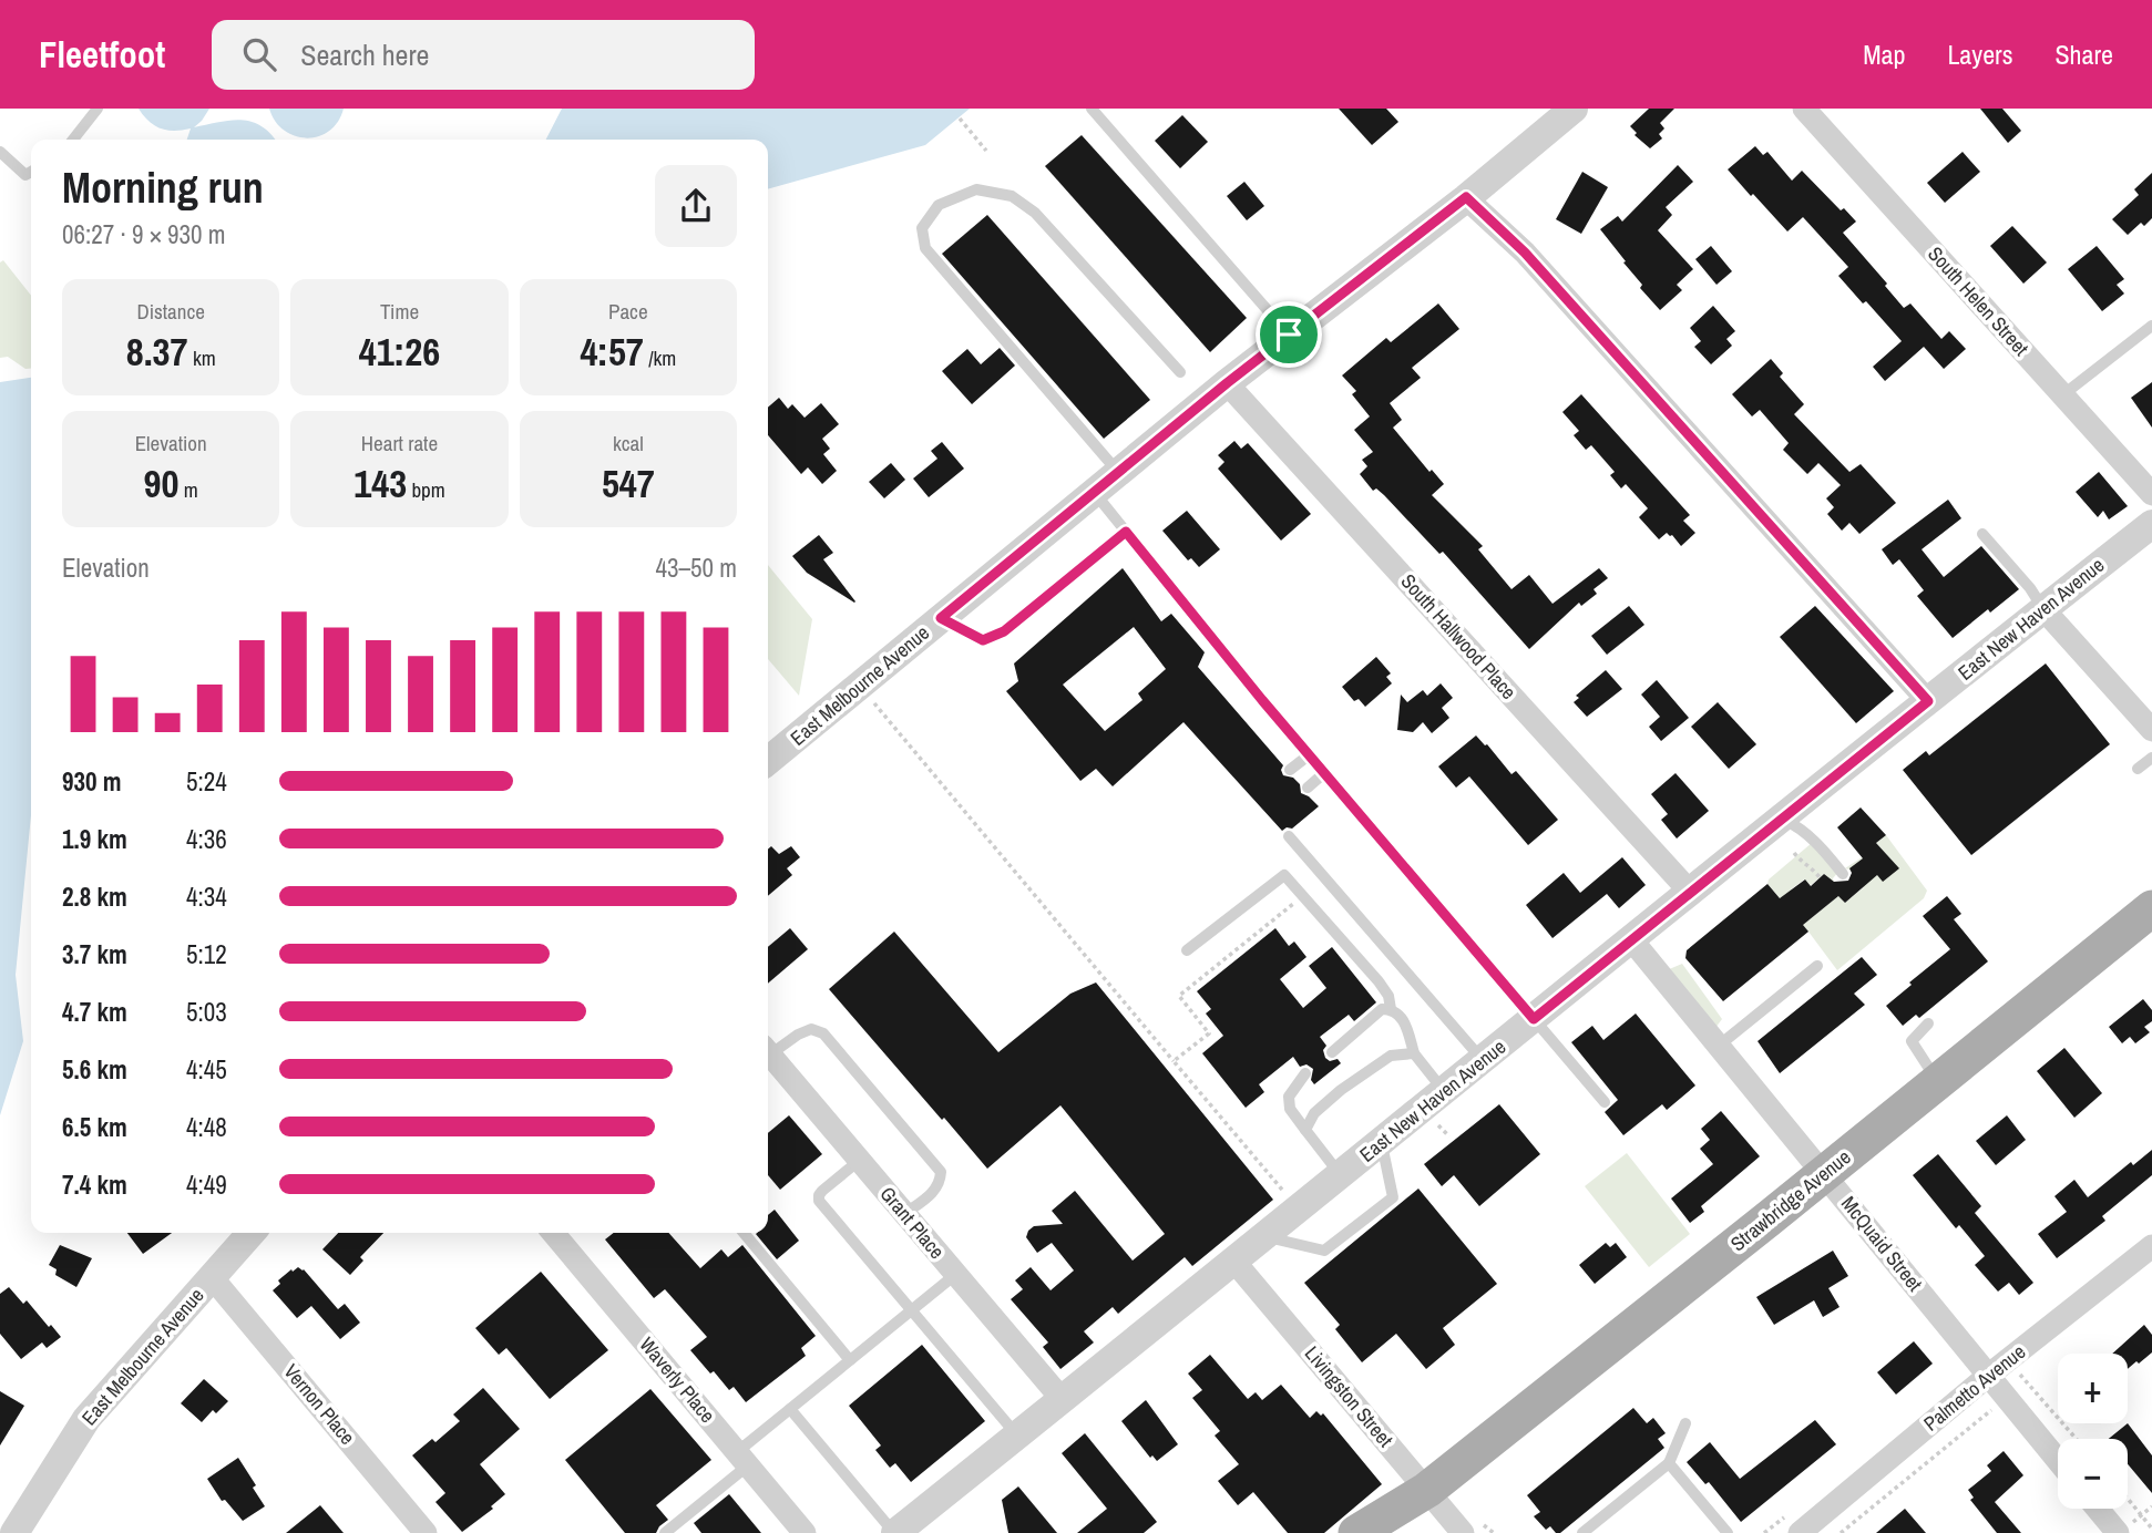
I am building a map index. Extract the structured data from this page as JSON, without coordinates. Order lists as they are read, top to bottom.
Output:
{
  "streets": {
    "main road": ["Strawbridge Avenue"],
    "street": [
      "South Helen Street",
      "East New Haven Avenue",
      "South Hallwood Place",
      "East Melbourne Avenue",
      "Grant Place",
      "McQuaid Street",
      "Waverly Place",
      "Palmetto Avenue",
      "Livingston Street",
      "Vernon Place"
    ]
  },
  "crossings": [
    ["East New Haven Avenue", "South Hallwood Place"],
    ["East New Haven Avenue", "Grant Place"],
    ["East New Haven Avenue", "McQuaid Street"],
    ["East New Haven Avenue", "Livingston Street"],
    ["South Hallwood Place", "East Melbourne Avenue"],
    ["East Melbourne Avenue", "Vernon Place"],
    ["Strawbridge Avenue", "McQuaid Street"],
    ["Strawbridge Avenue", "Livingston Street"],
    ["McQuaid Street", "Palmetto Avenue"]
  ],
  "page": {
    "header": "Fleetfoot",
    "search": "Search here",
    "nav": ["Map", "Layers", "Share"],
    "heading": ["Morning run", "06:27 · 9 × 930 m"],
    "stats": [
      ["Distance", "8.37 km"],
      ["Time", "41:26"],
      ["Pace", "4:57 /km"],
      ["Elevation", "90 m"],
      ["Heart rate", "143 bpm"],
      ["kcal", "547"]
    ],
    "chart": ["Elevation", "43–50 m"],
    "list": [
      {
        "name": "930 m",
        "note": "5:24"
      },
      {
        "name": "1.9 km",
        "note": "4:36"
      },
      {
        "name": "2.8 km",
        "note": "4:34"
      },
      {
        "name": "3.7 km",
        "note": "5:12"
      },
      {
        "name": "4.7 km",
        "note": "5:03"
      },
      {
        "name": "5.6 km",
        "note": "4:45"
      },
      {
        "name": "6.5 km",
        "note": "4:48"
      },
      {
        "name": "7.4 km",
        "note": "4:49"
      }
    ],
    "map_buttons": ["+", "−"]
  }
}
